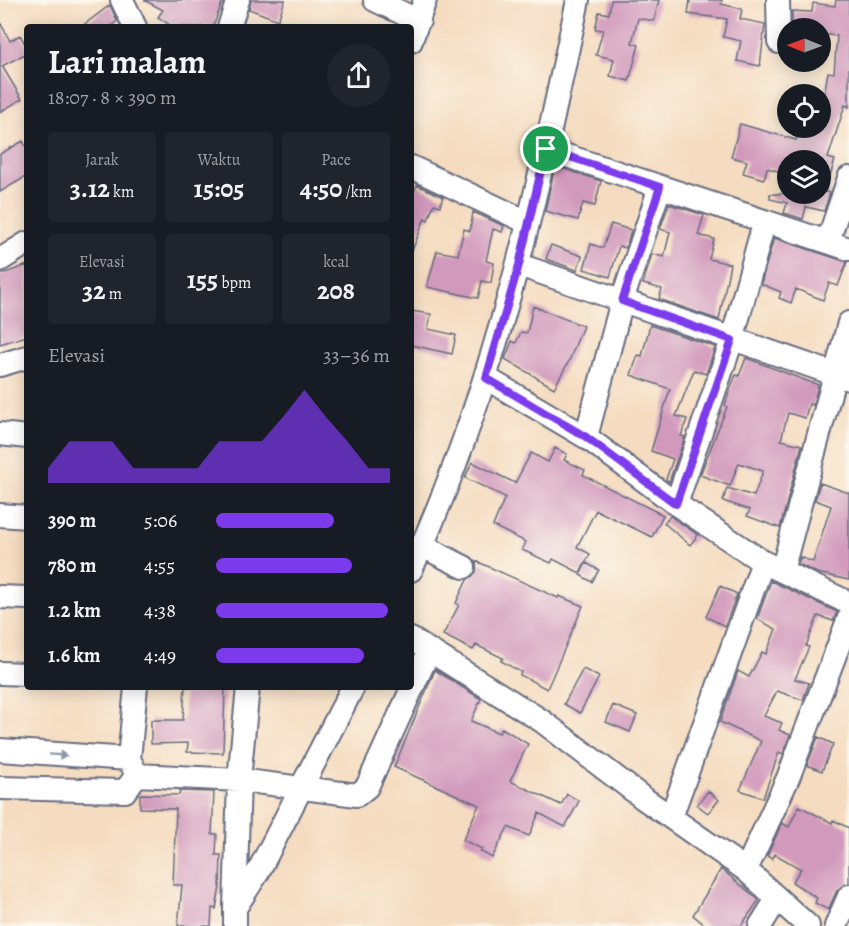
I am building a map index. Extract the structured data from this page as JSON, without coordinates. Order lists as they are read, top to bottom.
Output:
{
  "north": "left",
  "page": {
    "heading": ["Lari malam", "18:07 · 8 × 390 m"],
    "stats": [
      ["Jarak", "3.12 km"],
      ["Waktu", "15:05"],
      ["Pace", "4:50 /km"],
      ["Elevasi", "32 m"],
      ["155 bpm"],
      ["kcal", "208"]
    ],
    "chart": ["Elevasi", "33–36 m"],
    "list": [
      {
        "name": "390 m",
        "note": "5:06"
      },
      {
        "name": "780 m",
        "note": "4:55"
      },
      {
        "name": "1.2 km",
        "note": "4:38"
      },
      {
        "name": "1.6 km",
        "note": "4:49"
      }
    ]
  }
}
